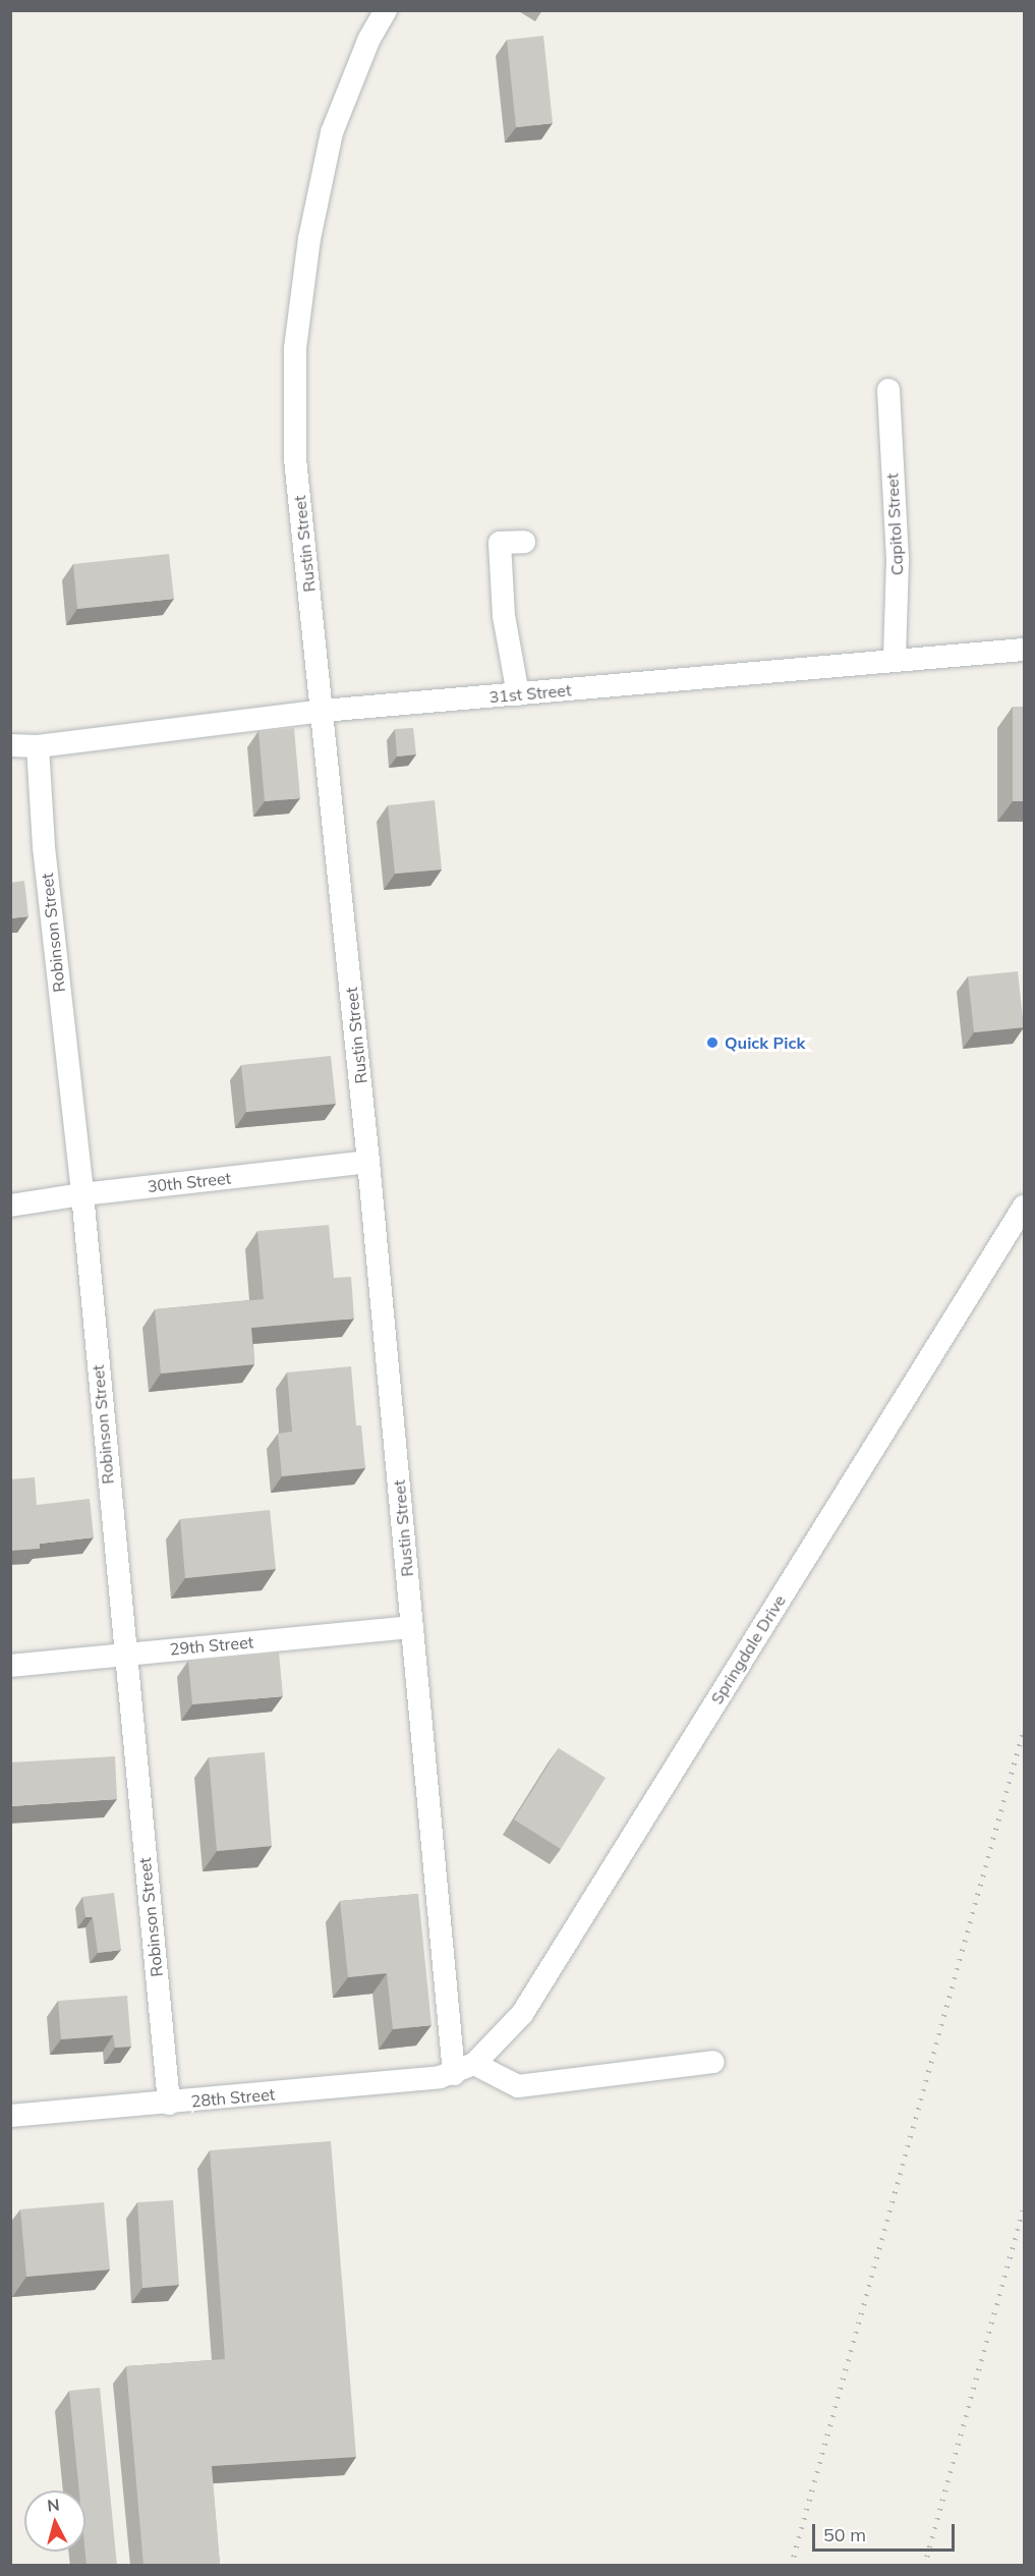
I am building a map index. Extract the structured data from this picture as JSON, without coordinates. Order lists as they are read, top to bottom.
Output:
{
  "streets": {
    "street": [
      "Capitol Street",
      "Rustin Street",
      "31st Street",
      "Robinson Street",
      "30th Street",
      "29th Street",
      "Springdale Drive",
      "28th Street"
    ]
  },
  "crossings": [
    ["Capitol Street", "31st Street"],
    ["Rustin Street", "31st Street"],
    ["Rustin Street", "30th Street"],
    ["Rustin Street", "29th Street"],
    ["Rustin Street", "Springdale Drive"],
    ["Rustin Street", "28th Street"],
    ["31st Street", "Robinson Street"],
    ["Robinson Street", "30th Street"],
    ["Robinson Street", "29th Street"],
    ["Robinson Street", "28th Street"],
    ["Springdale Drive", "28th Street"]
  ],
  "places": ["Quick Pick"],
  "scale_bar": "50 m",
  "north": "top"
}
